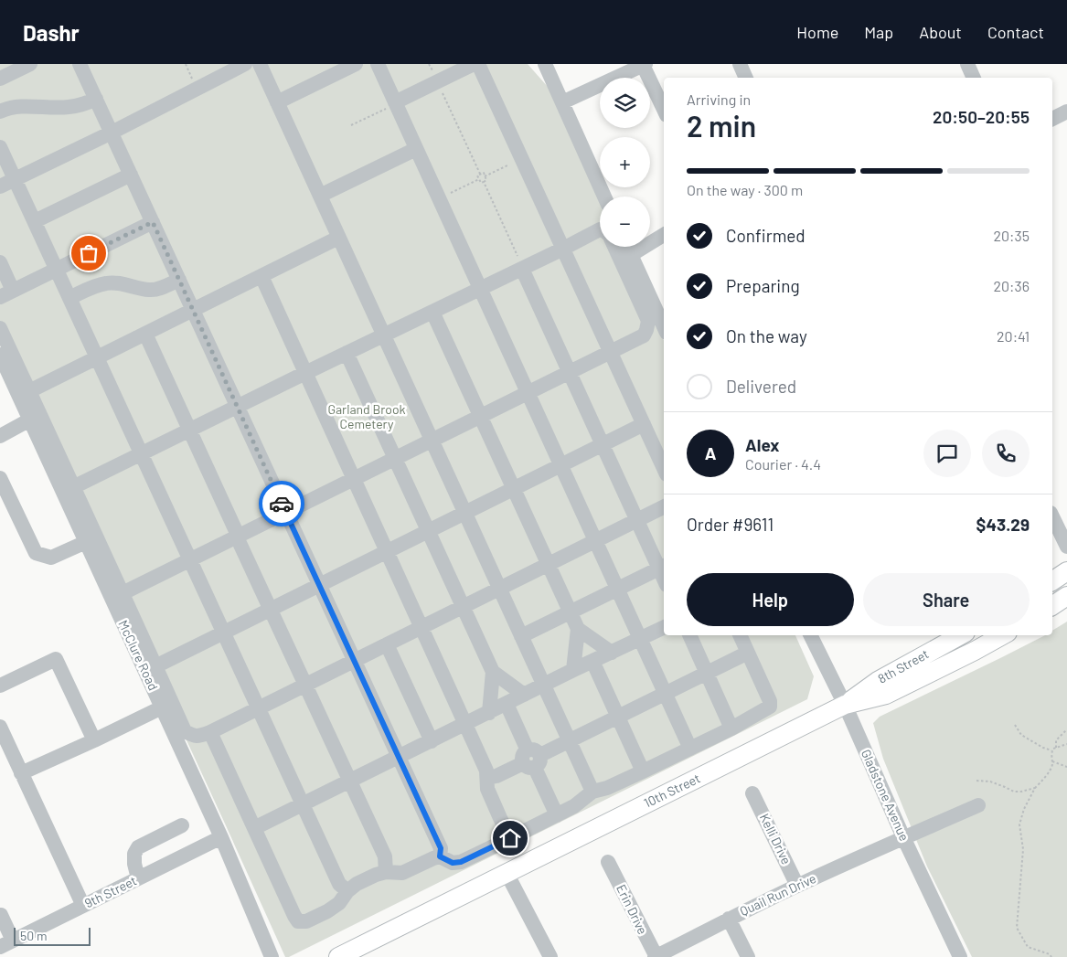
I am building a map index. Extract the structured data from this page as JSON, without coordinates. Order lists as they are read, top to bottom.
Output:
{
  "streets": {
    "main road": ["8th Street", "10th Street"],
    "street": [
      "McClure Road",
      "Gladstone Avenue",
      "Kelli Drive",
      "9th Street",
      "Quail Run Drive",
      "Erin Drive"
    ]
  },
  "crossings": [
    ["McClure Road", "9th Street"],
    ["8th Street", "10th Street"],
    ["8th Street", "Gladstone Avenue"],
    ["10th Street", "Gladstone Avenue"],
    ["Gladstone Avenue", "Quail Run Drive"],
    ["Kelli Drive", "Quail Run Drive"],
    ["Quail Run Drive", "Erin Drive"]
  ],
  "parks": ["Garland Brook Cemetery"],
  "scale_bar": "50 m",
  "page": {
    "header": "Dashr",
    "nav": [
      "Home",
      "Map",
      "About",
      "Contact"
    ],
    "map_buttons": ["+", "−"],
    "heading": ["2 min", "Arriving in", "20:50–20:55"],
    "panel": [
      "Alex",
      "Courier · 4.4",
      "Order #9611",
      "$43.29"
    ],
    "bar": "On the way · 300 m",
    "list": [
      ["Confirmed", "20:35"],
      ["Preparing", "20:36"],
      ["On the way", "20:41"],
      "Delivered"
    ],
    "round": "A",
    "buttons": ["Help", "Share"],
    "scale": "50 m"
  }
}
